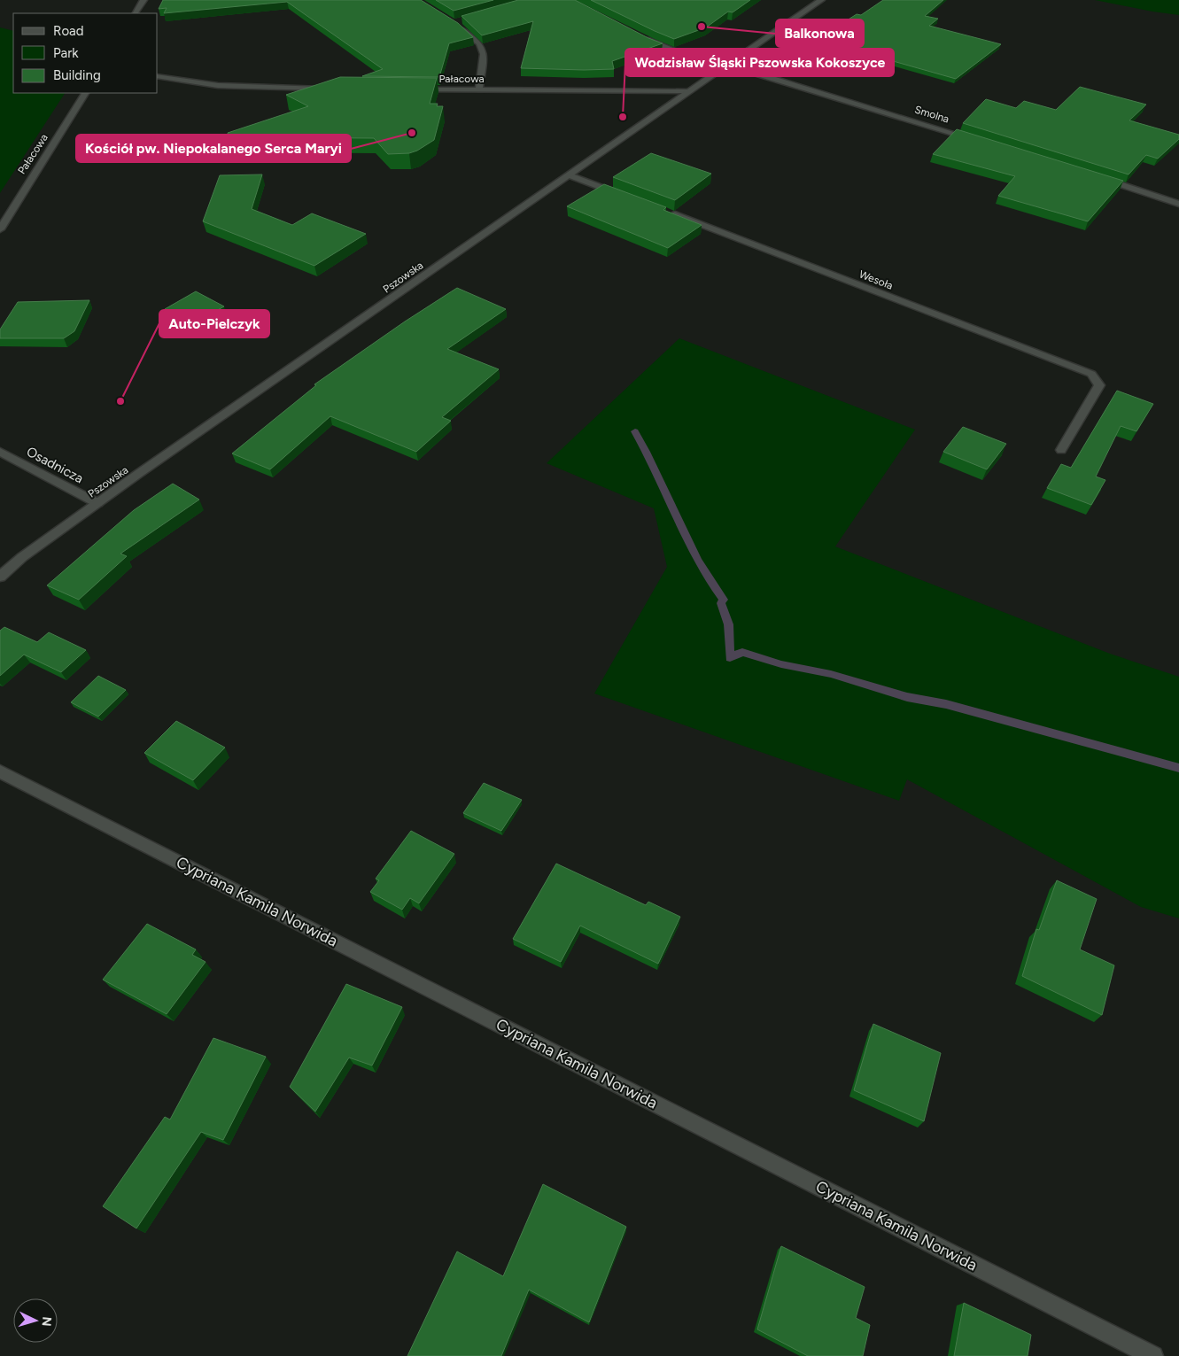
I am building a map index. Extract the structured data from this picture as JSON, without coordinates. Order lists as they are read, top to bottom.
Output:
{
  "streets": {
    "street": [
      "Pałacowa",
      "Smolna",
      "Pszowska",
      "Wesoła",
      "Osadnicza",
      "Cypriana Kamila Norwida"
    ]
  },
  "crossings": [
    ["Pałacowa", "Pszowska"],
    ["Smolna", "Pszowska"],
    ["Pszowska", "Osadnicza"]
  ],
  "places": [
    "Balkonowa",
    "Wodzisław Śląski Pszowska Kokoszyce",
    "Kościół pw. Niepokalanego Serca Maryi",
    "Auto-Pielczyk"
  ],
  "legend": ["Road", "Park", "Building"],
  "north": "right"
}
